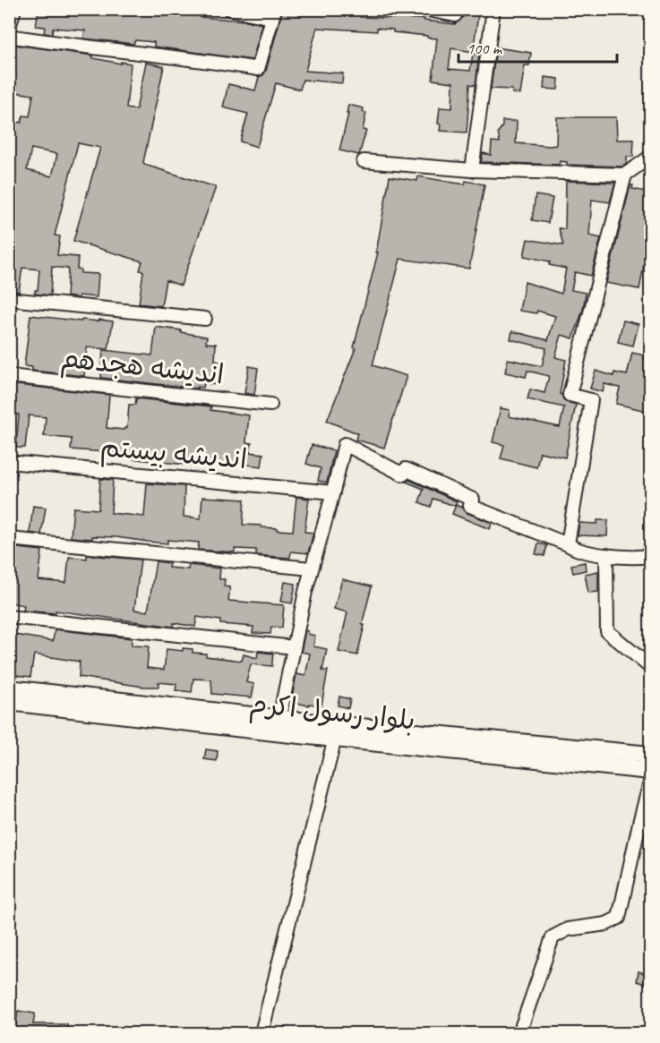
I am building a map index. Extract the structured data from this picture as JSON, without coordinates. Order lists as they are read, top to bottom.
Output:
{
  "streets": {
    "main road": ["بلوار رسول اکرم"],
    "street": ["اندیشه هجدهم", "اندیشه بیستم"]
  },
  "scale_bar": "100 m"
}
